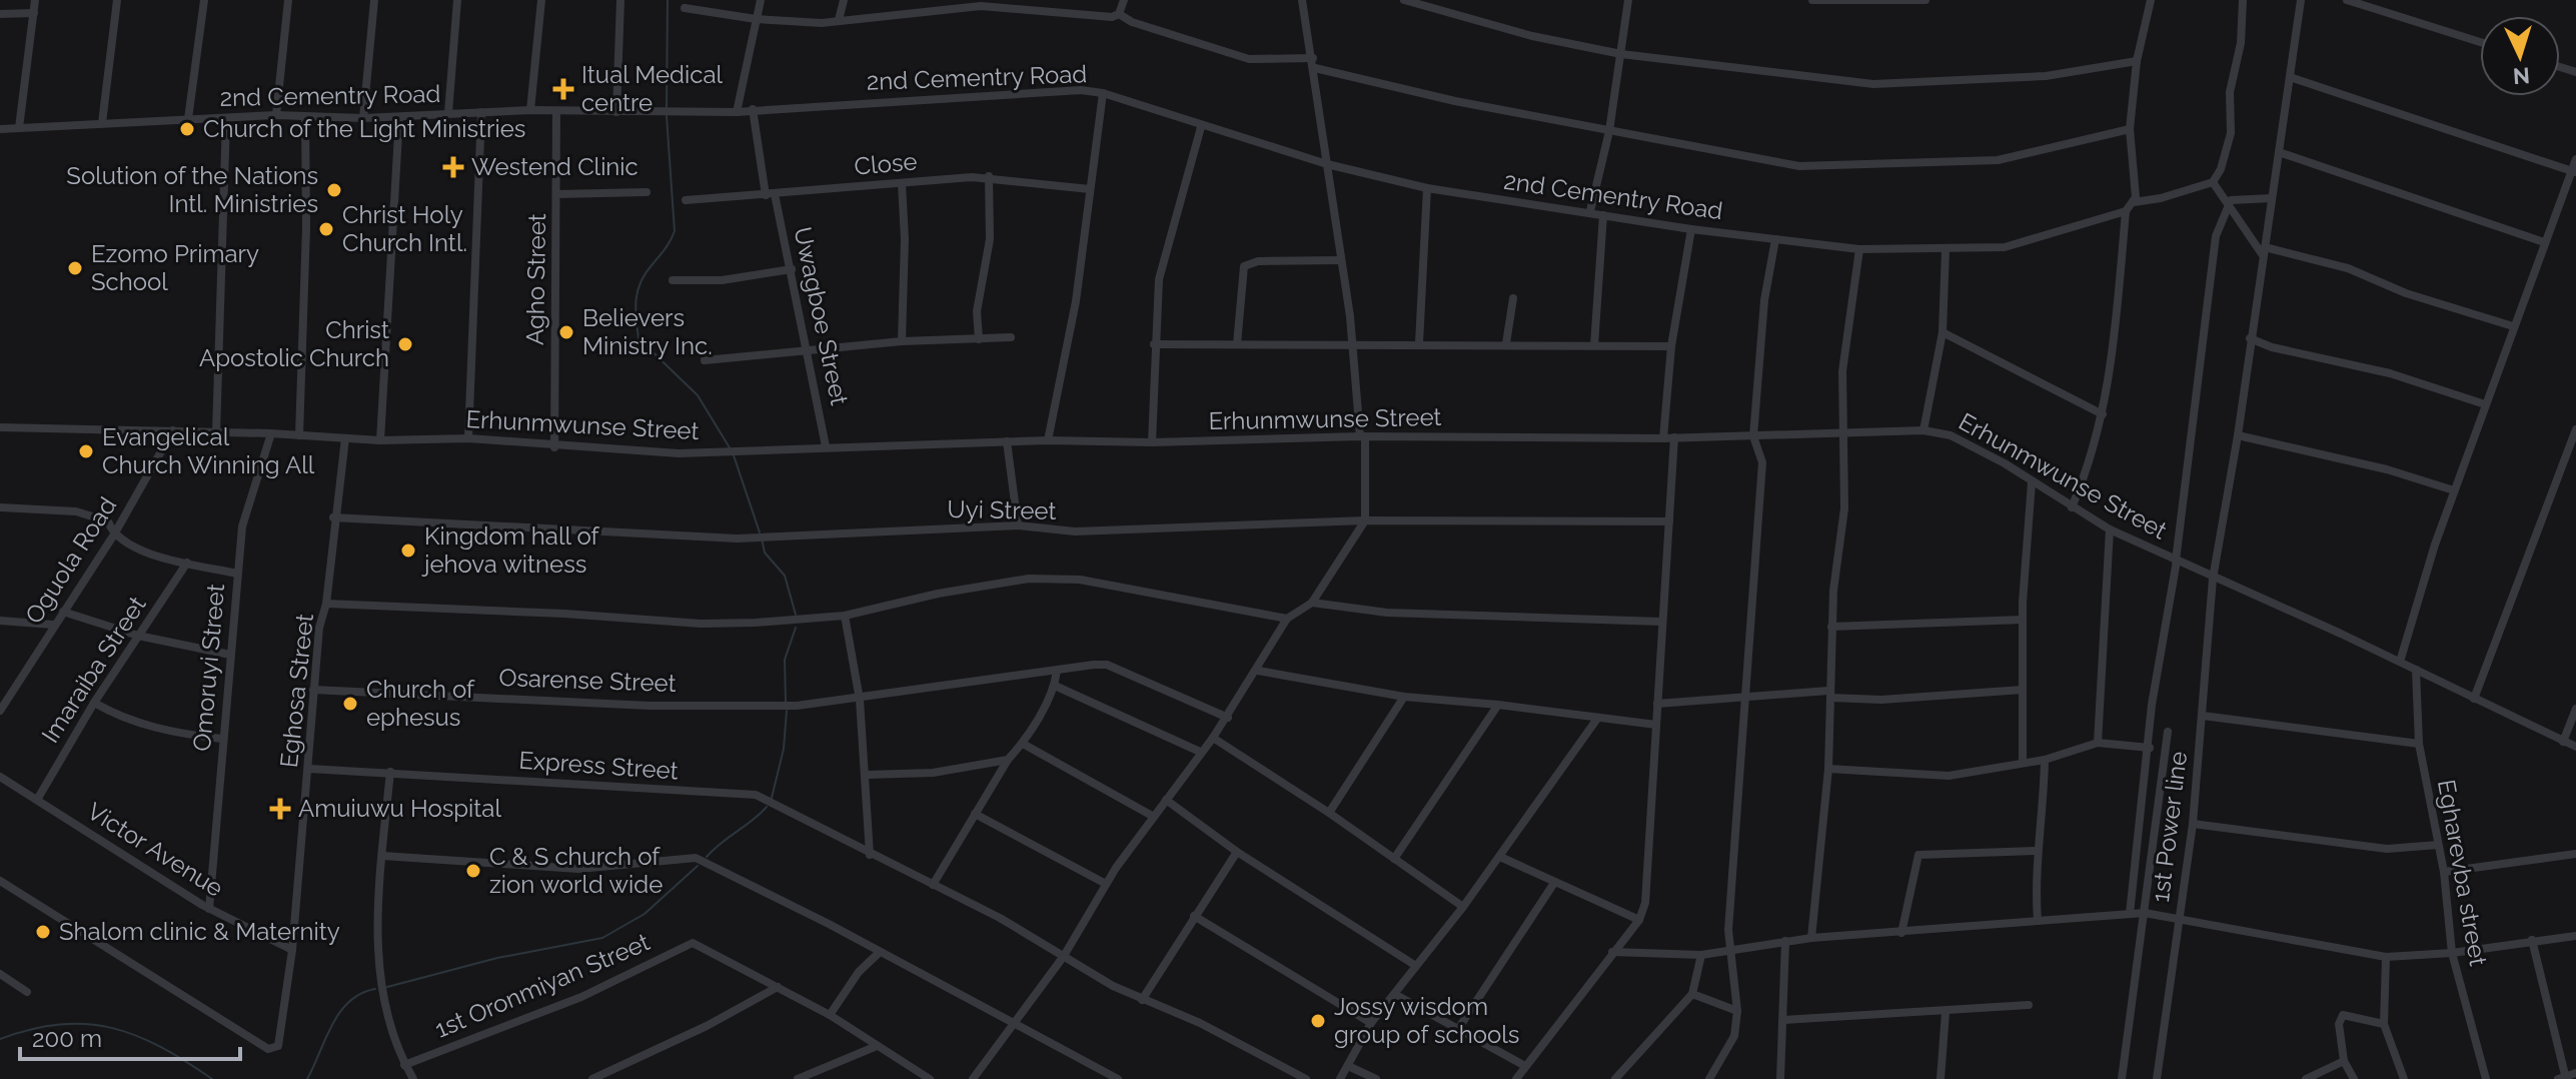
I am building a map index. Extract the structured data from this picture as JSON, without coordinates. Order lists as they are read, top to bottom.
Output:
{
  "streets": {
    "street": [
      "2nd Cementry Road",
      "Close",
      "Agho Street",
      "Uwagboe Street",
      "Erhunmwunse Street",
      "Uyi Street",
      "Oguola Road",
      "Omoruyi Street",
      "Imaraiba Street",
      "Osarense Street",
      "Eghosa Street",
      "Express Street",
      "1st Power line",
      "Victor Avenue",
      "Egharevba street",
      "1st Oronmiyan Street"
    ]
  },
  "crossings": [
    ["2nd Cementry Road", "Agho Street"],
    ["2nd Cementry Road", "Uwagboe Street"],
    ["Close", "Uwagboe Street"],
    ["Agho Street", "Erhunmwunse Street"],
    ["Uwagboe Street", "Erhunmwunse Street"],
    ["Erhunmwunse Street", "Oguola Road"],
    ["Erhunmwunse Street", "Omoruyi Street"],
    ["Erhunmwunse Street", "Eghosa Street"],
    ["Erhunmwunse Street", "1st Power line"],
    ["Erhunmwunse Street", "Egharevba street"],
    ["Uyi Street", "Eghosa Street"],
    ["Omoruyi Street", "Victor Avenue"],
    ["Imaraiba Street", "Victor Avenue"],
    ["Osarense Street", "Eghosa Street"],
    ["Eghosa Street", "Express Street"],
    ["Eghosa Street", "Victor Avenue"]
  ],
  "places": {
    "health": ["Itual Medical centre", "Westend Clinic", "Amuiuwu Hospital"],
    "other": [
      "Church of the Light Ministries",
      "Solution of the Nations Intl. Ministries",
      "Christ Holy Church Intl.",
      "Ezomo Primary School",
      "Believers Ministry Inc.",
      "Christ Apostolic Church",
      "Evangelical Church Winning All",
      "Kingdom hall of jehova witness",
      "Church of ephesus",
      "C & S church of zion world wide",
      "Shalom clinic & Maternity",
      "Jossy wisdom group of schools"
    ]
  },
  "scale_bar": "200 m",
  "north": "bottom"
}
